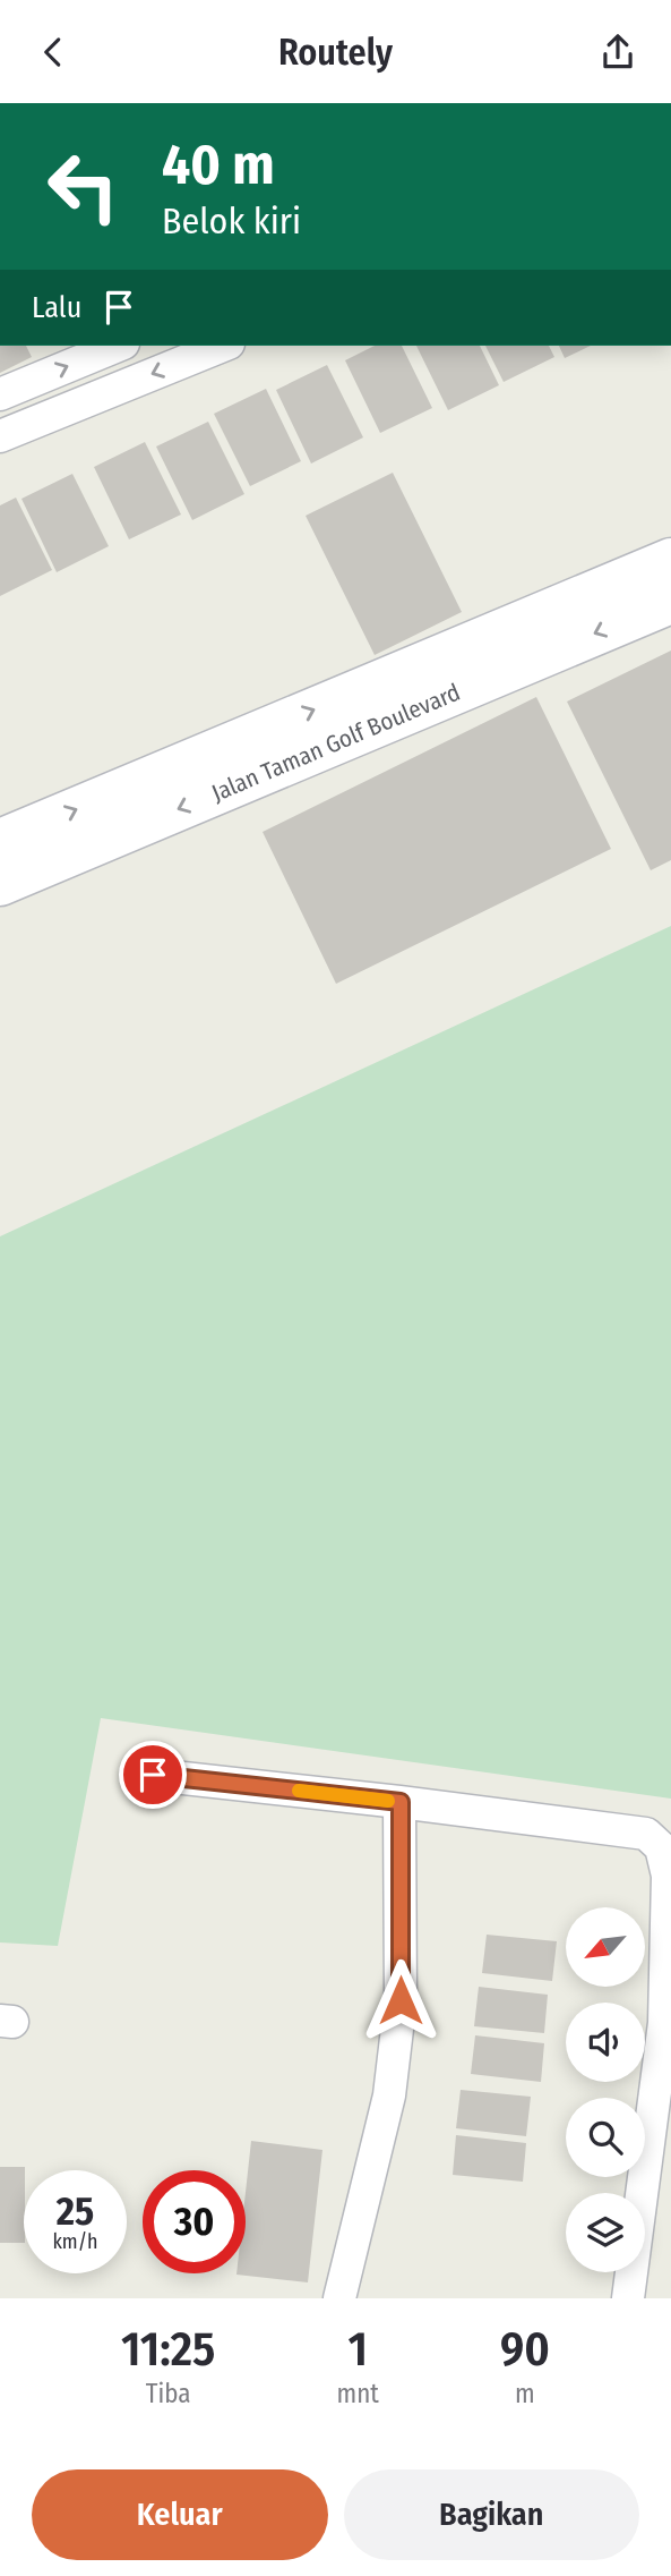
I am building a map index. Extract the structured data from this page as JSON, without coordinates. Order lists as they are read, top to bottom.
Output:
{
  "streets": {
    "street": ["Jalan Taman Golf Boulevard"]
  },
  "north": "bottom left",
  "page": {
    "header": "Routely",
    "turn": ["40 m", "Belok kiri"],
    "then": "Lalu",
    "speed": "25 km/h",
    "limit": "30",
    "eta": [
      "11:25",
      "Tiba",
      "1",
      "mnt",
      "90",
      "m"
    ],
    "buttons": ["Keluar", "Bagikan"]
  }
}
